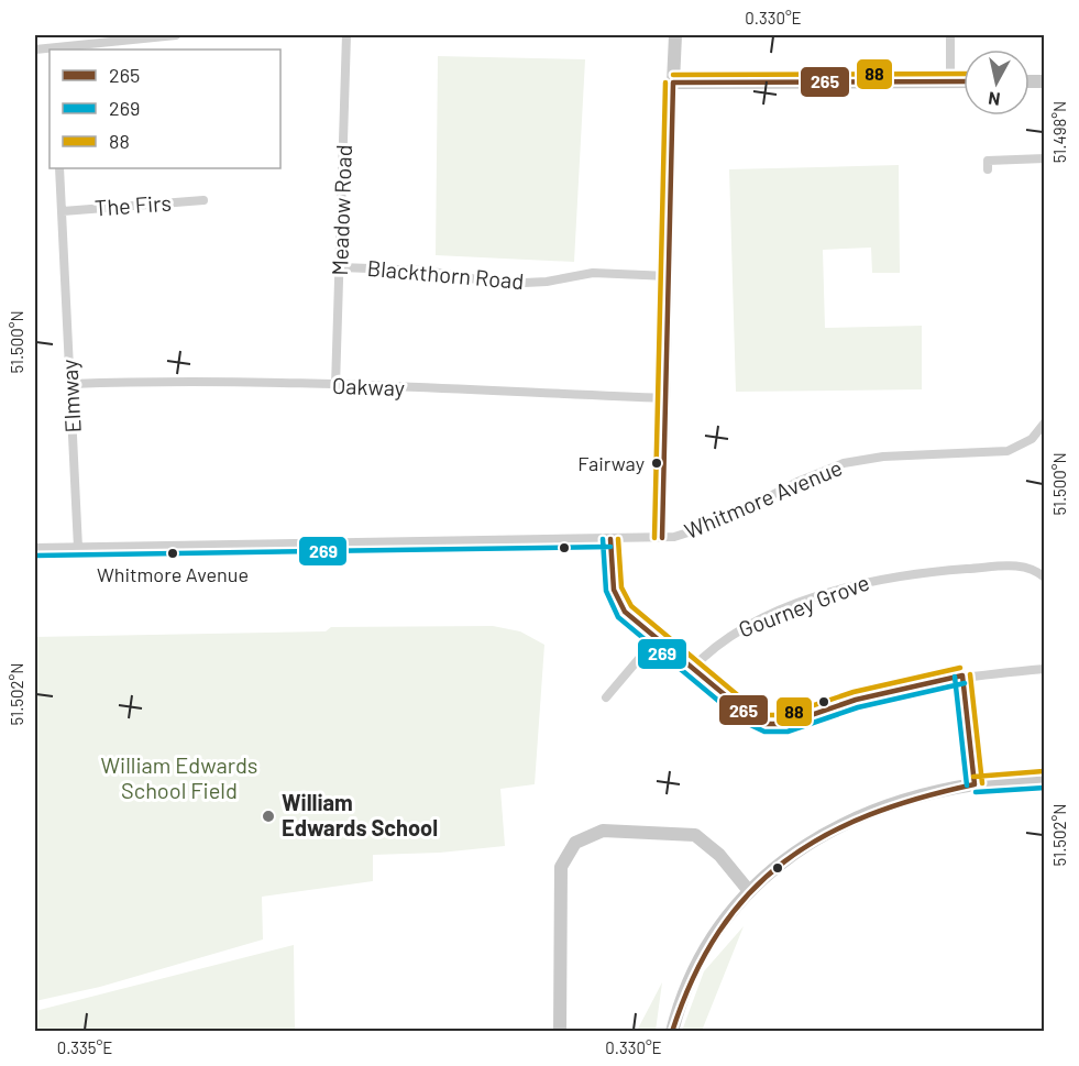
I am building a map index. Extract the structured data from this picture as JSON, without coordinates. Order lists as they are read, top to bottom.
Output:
{
  "streets": {
    "street": [
      "The Firs",
      "Meadow Road",
      "Blackthorn Road",
      "Oakway",
      "Elmway",
      "Whitmore Avenue",
      "Gourney Grove"
    ]
  },
  "crossings": [
    ["The Firs", "Elmway"],
    ["Meadow Road", "Blackthorn Road"],
    ["Meadow Road", "Oakway"],
    ["Oakway", "Elmway"],
    ["Elmway", "Whitmore Avenue"]
  ],
  "parks": ["William Edwards School Field"],
  "places": ["Fairway", "Whitmore Avenue", "William Edwards School"],
  "lines": ["transit line 88", "transit line 265", "transit line 269"],
  "legend": ["265", "269", "88"],
  "north": "bottom",
  "coordinates": [
    "0.330°E",
    "51.498°N",
    "51.500°N",
    "51.502°N",
    "0.335°E"
  ]
}
